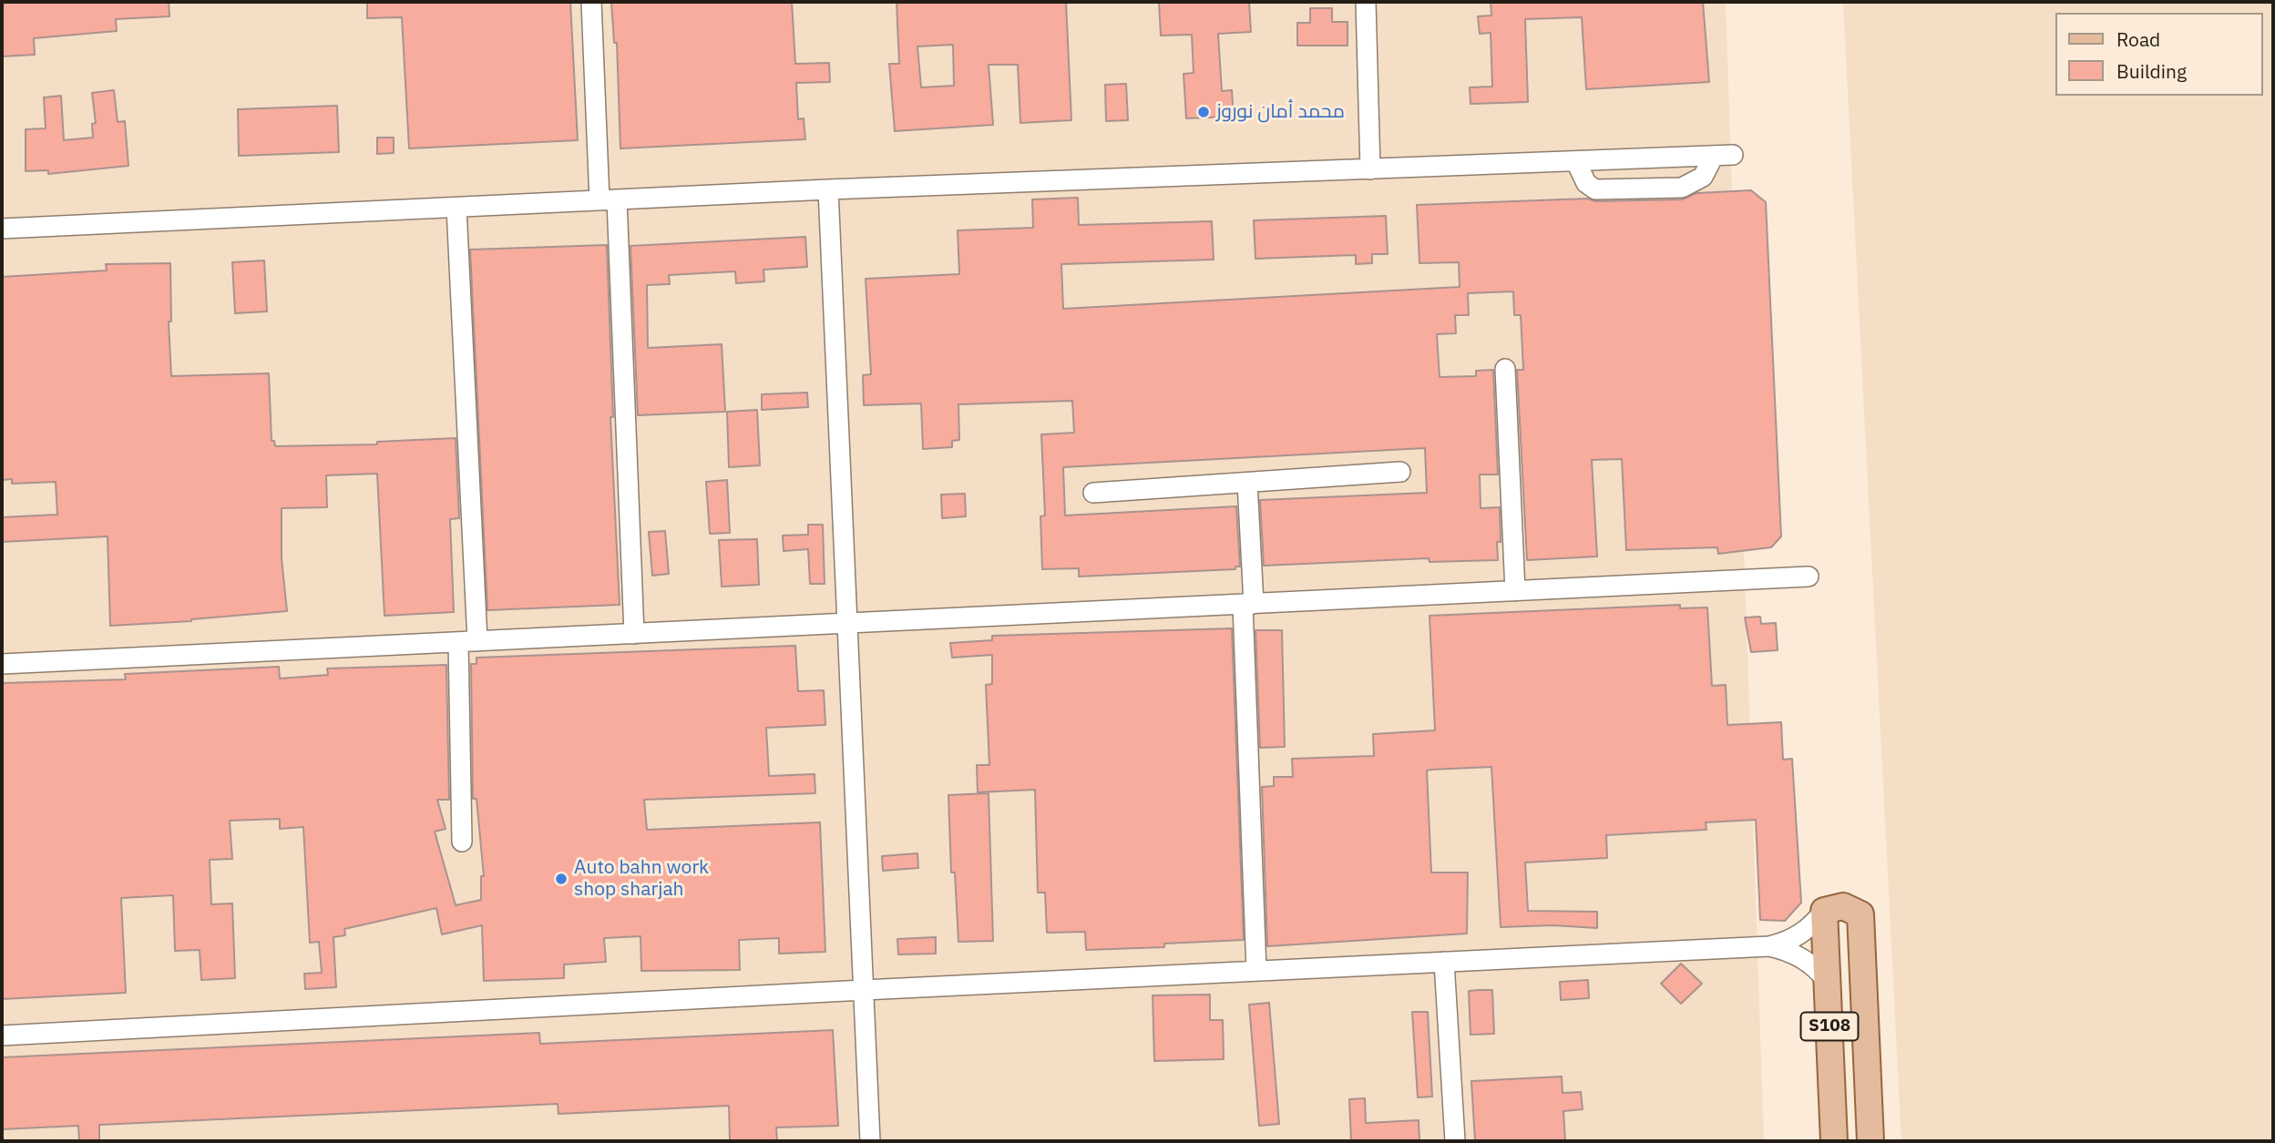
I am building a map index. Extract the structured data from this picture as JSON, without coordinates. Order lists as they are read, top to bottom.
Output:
{
  "streets": {
    "main road": ["S108"]
  },
  "places": ["محمد أمان نوروز", "Auto bahn work shop sharjah"],
  "legend": ["Road", "Building"]
}
